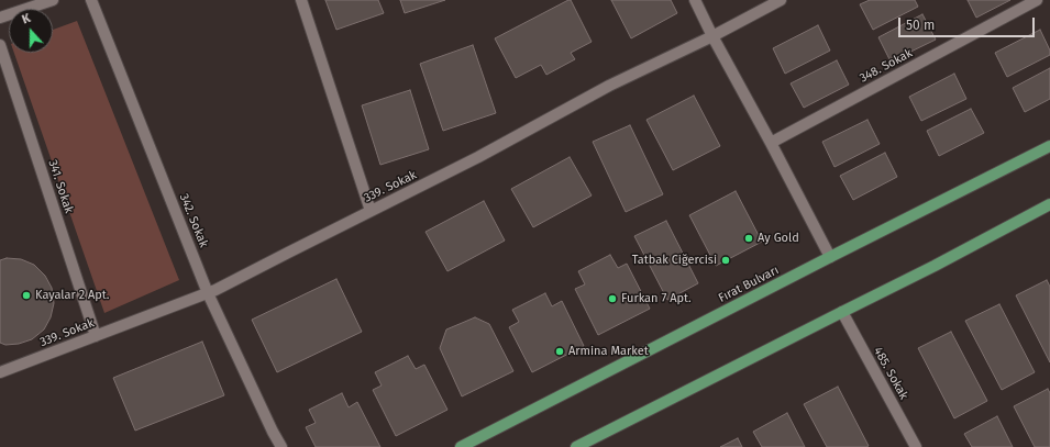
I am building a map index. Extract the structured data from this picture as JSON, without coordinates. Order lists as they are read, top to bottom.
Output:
{
  "streets": {
    "main road": ["Fırat Bulvarı"],
    "street": [
      "348. Sokak",
      "341. Sokak",
      "339. Sokak",
      "342. Sokak",
      "485. Sokak"
    ]
  },
  "crossings": [
    ["341. Sokak", "339. Sokak"],
    ["339. Sokak", "342. Sokak"]
  ],
  "places": [
    "Ay Gold",
    "Tatbak Ciğercisi",
    "Kayalar 2 Apt.",
    "Furkan 7 Apt.",
    "Armina Market"
  ],
  "scale_bar": "50 m",
  "north": "top"
}
